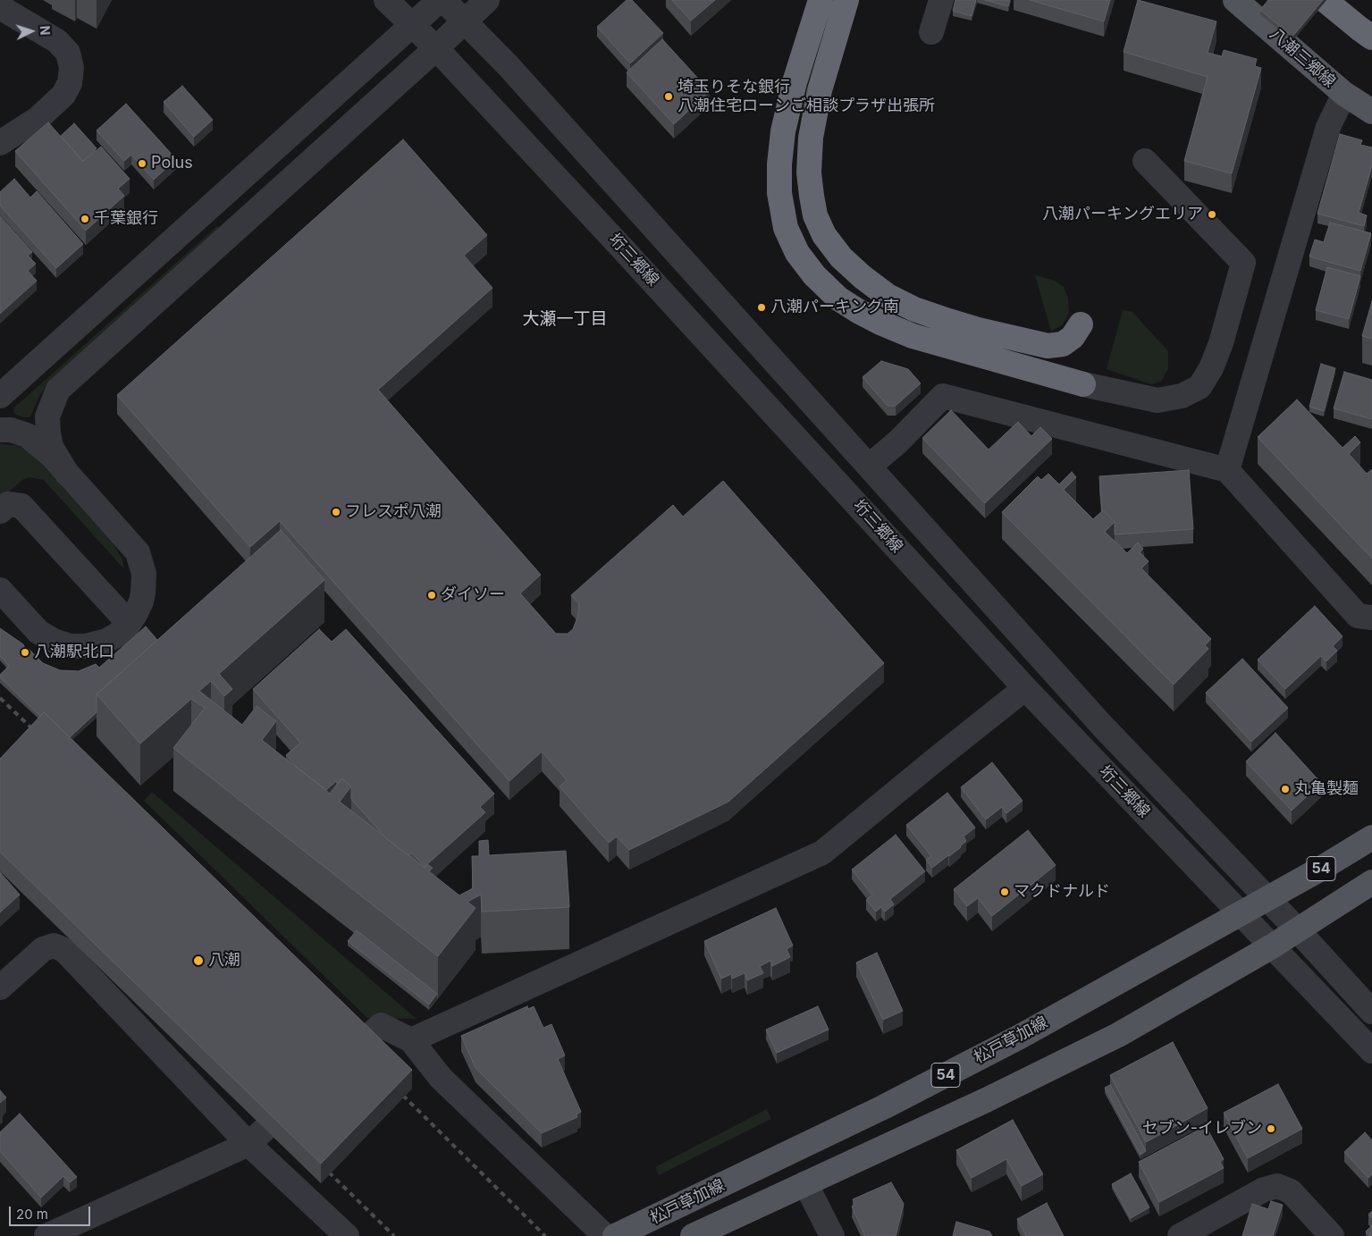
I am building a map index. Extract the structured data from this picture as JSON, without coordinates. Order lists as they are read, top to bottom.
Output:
{
  "streets": {
    "main road": ["八潮三郷線", "54", "松戸草加線"],
    "street": ["垳三郷線"]
  },
  "crossings": [
    ["垳三郷線", "松戸草加線"]
  ],
  "districts": ["大瀬一丁目"],
  "places": [
    "埼玉りそな銀行 八潮住宅ローンご相談プラザ出張所",
    "Polus",
    "八潮パーキングエリア",
    "千葉銀行",
    "八潮パーキング南",
    "フレスポ八潮",
    "ダイソー",
    "八潮駅北口",
    "丸亀製麺",
    "マクドナルド",
    "八潮",
    "セブン-イレブン"
  ],
  "scale_bar": "20 m",
  "north": "right"
}
